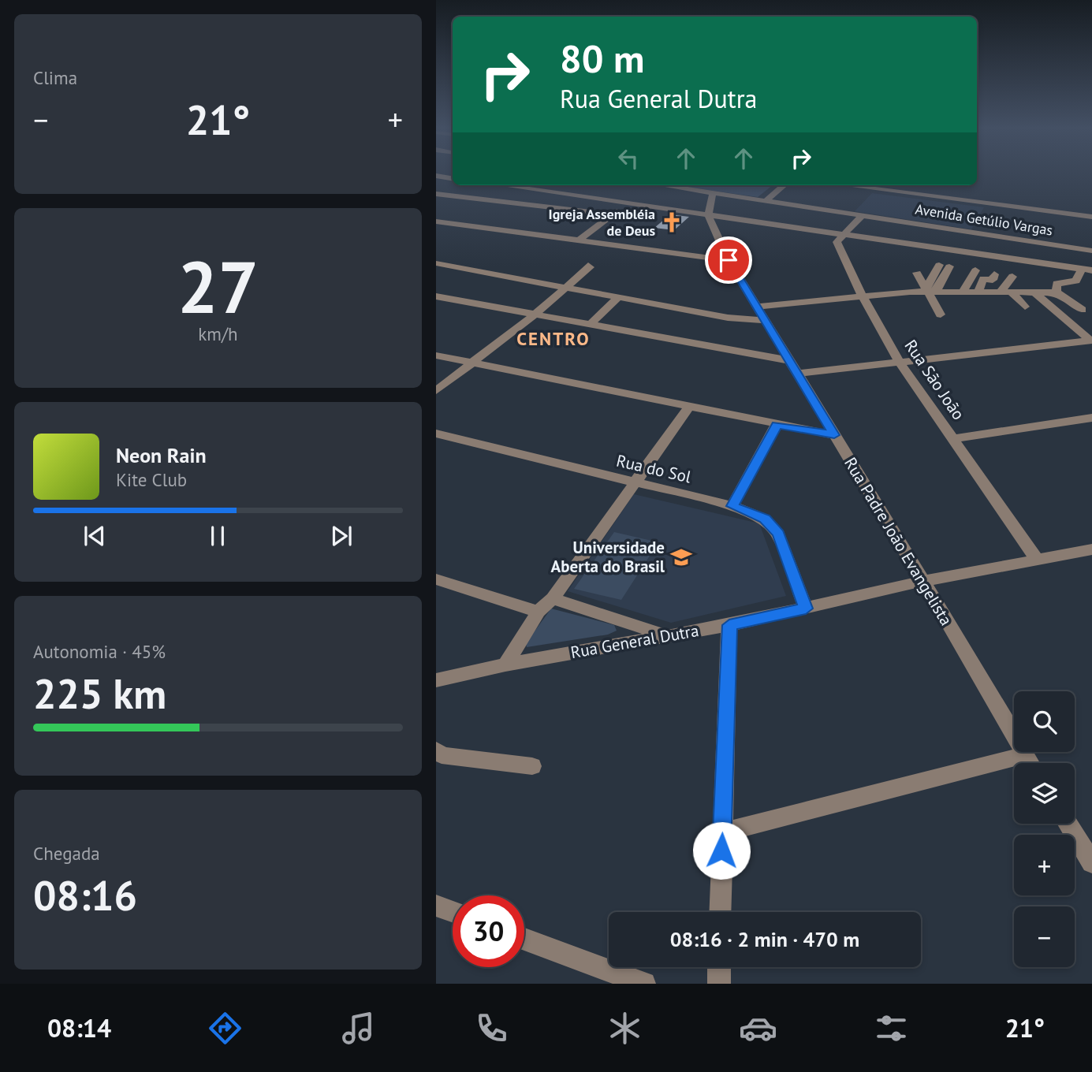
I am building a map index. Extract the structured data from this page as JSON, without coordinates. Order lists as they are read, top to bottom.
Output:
{
  "streets": {
    "street": [
      "Avenida Getúlio Vargas",
      "Rua São João",
      "Rua do Sol",
      "Rua Padre João Evangelista",
      "Rua General Dutra"
    ]
  },
  "crossings": [
    ["Rua São João", "Rua General Dutra"],
    ["Rua do Sol", "Rua General Dutra"],
    ["Rua Padre João Evangelista", "Rua General Dutra"]
  ],
  "districts": ["CENTRO"],
  "places": {
    "church": ["Igreja Assembléia de Deus"],
    "school or university": ["Universidade Aberta do Brasil"]
  },
  "page": {
    "tile": [
      "Clima",
      ["27", "km/h"],
      ["Autonomia · 45%", "225 km"],
      ["Chegada", "08:16"]
    ],
    "turn": ["80 m", "Rua General Dutra"],
    "heat": ["−", "21°", "+"],
    "song": ["Neon Rain", "Kite Club"],
    "map_buttons": ["+", "−"],
    "limit": "30",
    "trip": "08:16 · 2 min · 470 m",
    "tabs": ["08:14", "21°"]
  }
}
